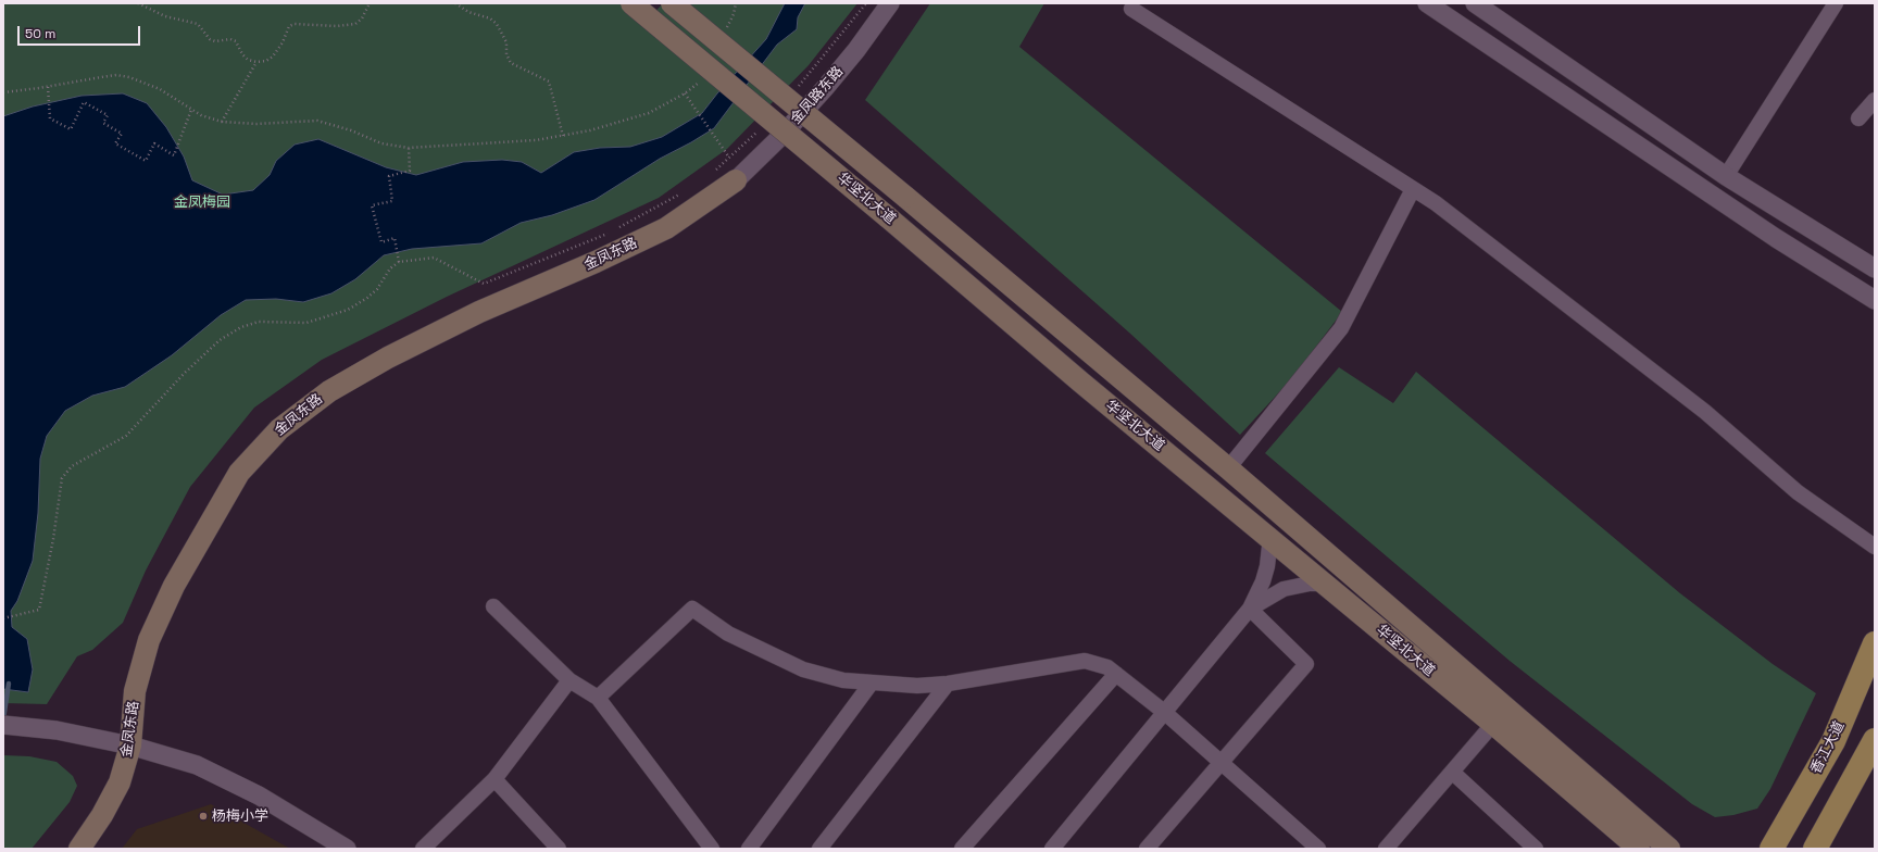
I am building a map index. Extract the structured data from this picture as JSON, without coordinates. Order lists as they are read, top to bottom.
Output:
{
  "streets": {
    "main road": ["华坚北大道", "金凤东路", "香江大道"],
    "street": ["金凤路东路"]
  },
  "crossings": [
    ["金凤路东路", "金凤东路"]
  ],
  "parks": ["金凤梅园"],
  "places": ["杨梅小学"],
  "scale_bar": "50 m"
}
